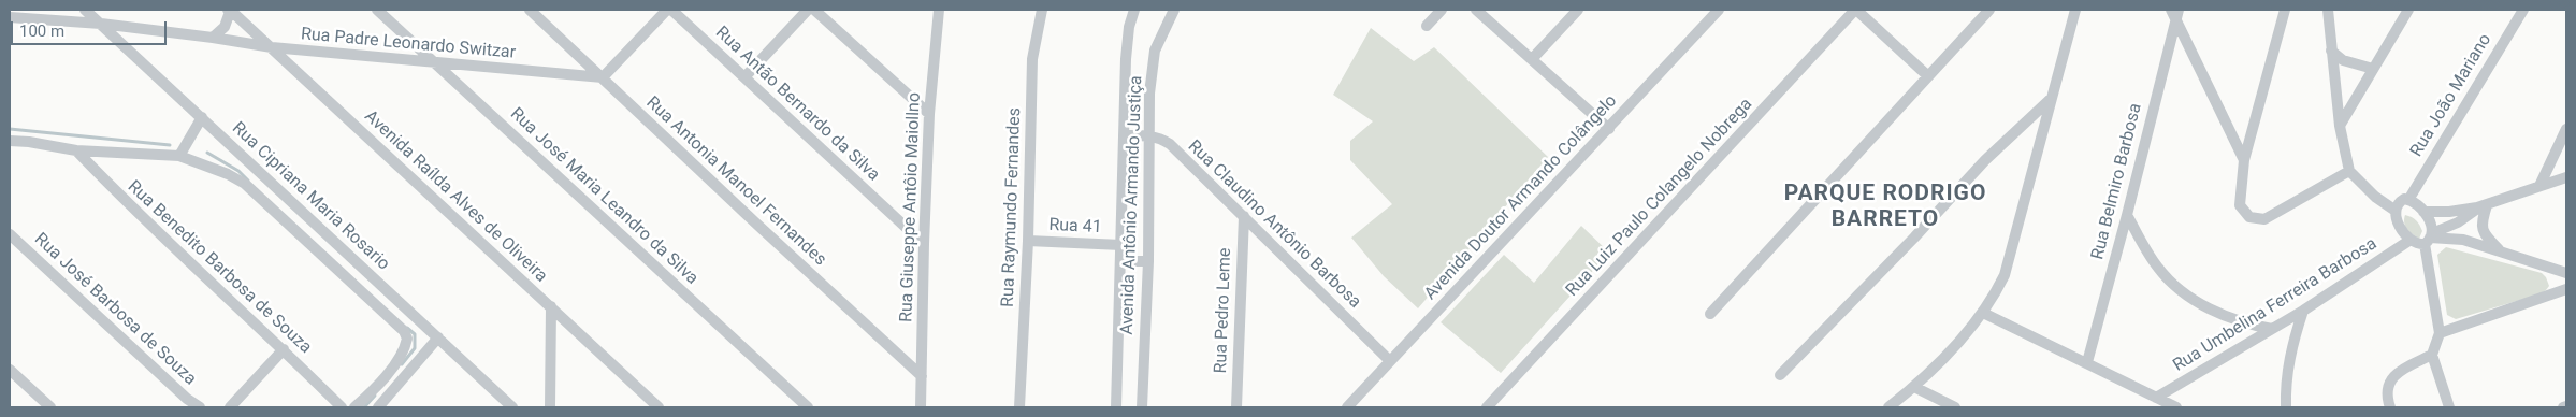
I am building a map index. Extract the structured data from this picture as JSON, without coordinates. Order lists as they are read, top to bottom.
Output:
{
  "streets": {
    "street": [
      "Rua Padre Leonardo Switzar",
      "Rua João Mariano",
      "Rua Antão Bernardo da Silva",
      "Rua Antonia Manoel Fernandes",
      "Rua Belmiro Barbosa",
      "Rua Cipriana Maria Rosario",
      "Avenida Raílda Alves de Oliveira",
      "Rua José Maria Leandro da Silva",
      "Avenida Doutor Armando Colângelo",
      "Rua Luiz Paulo Colangelo Nobrega",
      "Avenida Antônio Armando Justiça",
      "Rua Giuseppe Antôio Maiollno",
      "Rua Raymundo Fernandes",
      "Rua Claudino Antônio Barbosa",
      "Rua 41",
      "Rua Benedito Barbosa de Souza",
      "Rua Umbelina Ferreira Barbosa",
      "Rua José Barbosa de Souza",
      "Rua Pedro Leme"
    ]
  },
  "crossings": [
    ["Rua Padre Leonardo Switzar", "Rua Antonia Manoel Fernandes"],
    ["Rua Padre Leonardo Switzar", "Rua Cipriana Maria Rosario"],
    ["Rua Padre Leonardo Switzar", "Avenida Raílda Alves de Oliveira"],
    ["Rua Padre Leonardo Switzar", "Rua José Maria Leandro da Silva"],
    ["Rua João Mariano", "Rua Umbelina Ferreira Barbosa"],
    ["Rua Antão Bernardo da Silva", "Rua Giuseppe Antôio Maiollno"],
    ["Rua Antonia Manoel Fernandes", "Rua Giuseppe Antôio Maiollno"],
    ["Avenida Doutor Armando Colângelo", "Rua Claudino Antônio Barbosa"],
    ["Avenida Antônio Armando Justiça", "Rua Claudino Antônio Barbosa"],
    ["Avenida Antônio Armando Justiça", "Rua 41"],
    ["Rua Raymundo Fernandes", "Rua 41"],
    ["Rua Claudino Antônio Barbosa", "Rua Pedro Leme"]
  ],
  "districts": ["PARQUE RODRIGO BARRETO"],
  "scale_bar": "100 m"
}
